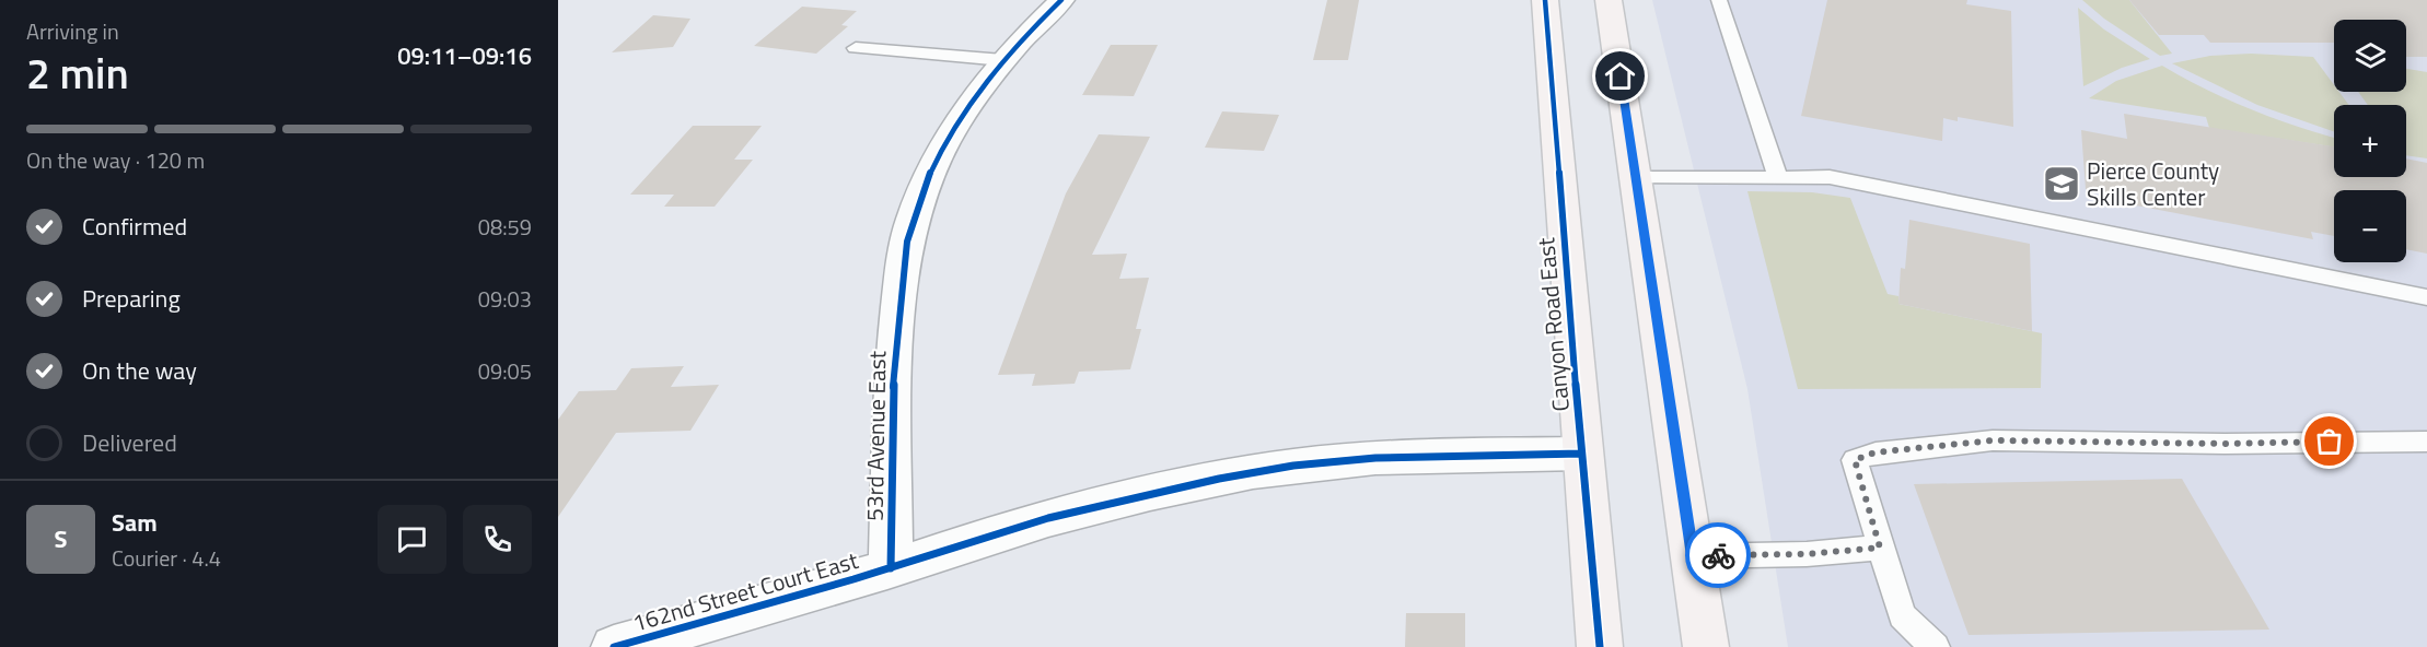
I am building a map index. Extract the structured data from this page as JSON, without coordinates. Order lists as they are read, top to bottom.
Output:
{
  "streets": {
    "main road": ["Canyon Road East"],
    "street": ["53rd Avenue East", "162nd Street Court East"]
  },
  "crossings": [
    ["Canyon Road East", "162nd Street Court East"],
    ["53rd Avenue East", "162nd Street Court East"]
  ],
  "places": {
    "school or university": ["Pierce County Skills Center"]
  },
  "page": {
    "heading": ["2 min", "Arriving in", "09:11–09:16"],
    "panel": ["Sam", "Courier · 4.4"],
    "map_buttons": ["+", "−"],
    "bar": "On the way · 120 m",
    "list": [
      ["Confirmed", "08:59"],
      ["Preparing", "09:03"],
      ["On the way", "09:05"],
      "Delivered"
    ],
    "round": "S"
  }
}
